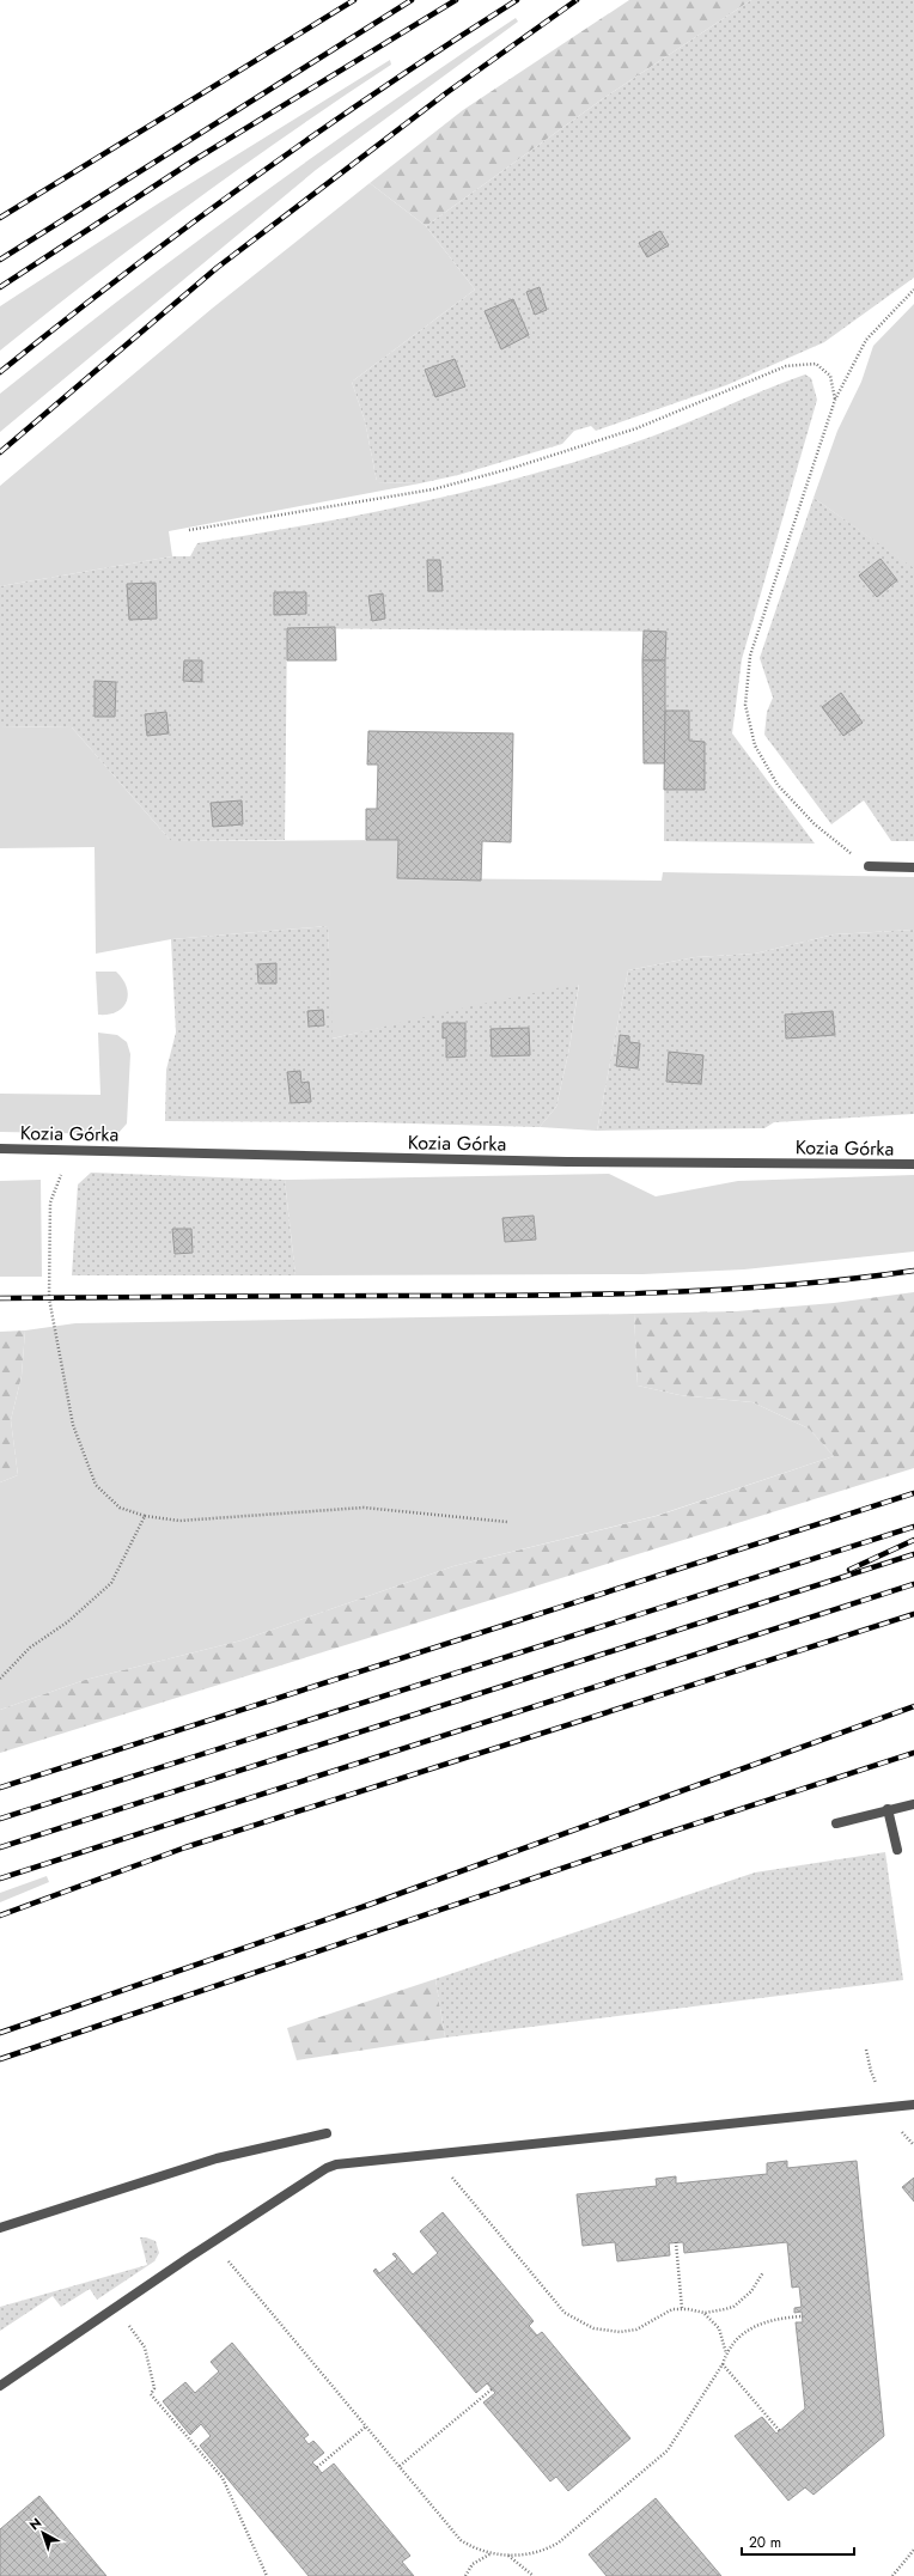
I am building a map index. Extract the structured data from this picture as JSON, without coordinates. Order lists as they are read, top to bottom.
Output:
{
  "streets": {
    "street": ["Kozia Górka"]
  },
  "scale_bar": "20 m",
  "north": "top left"
}
